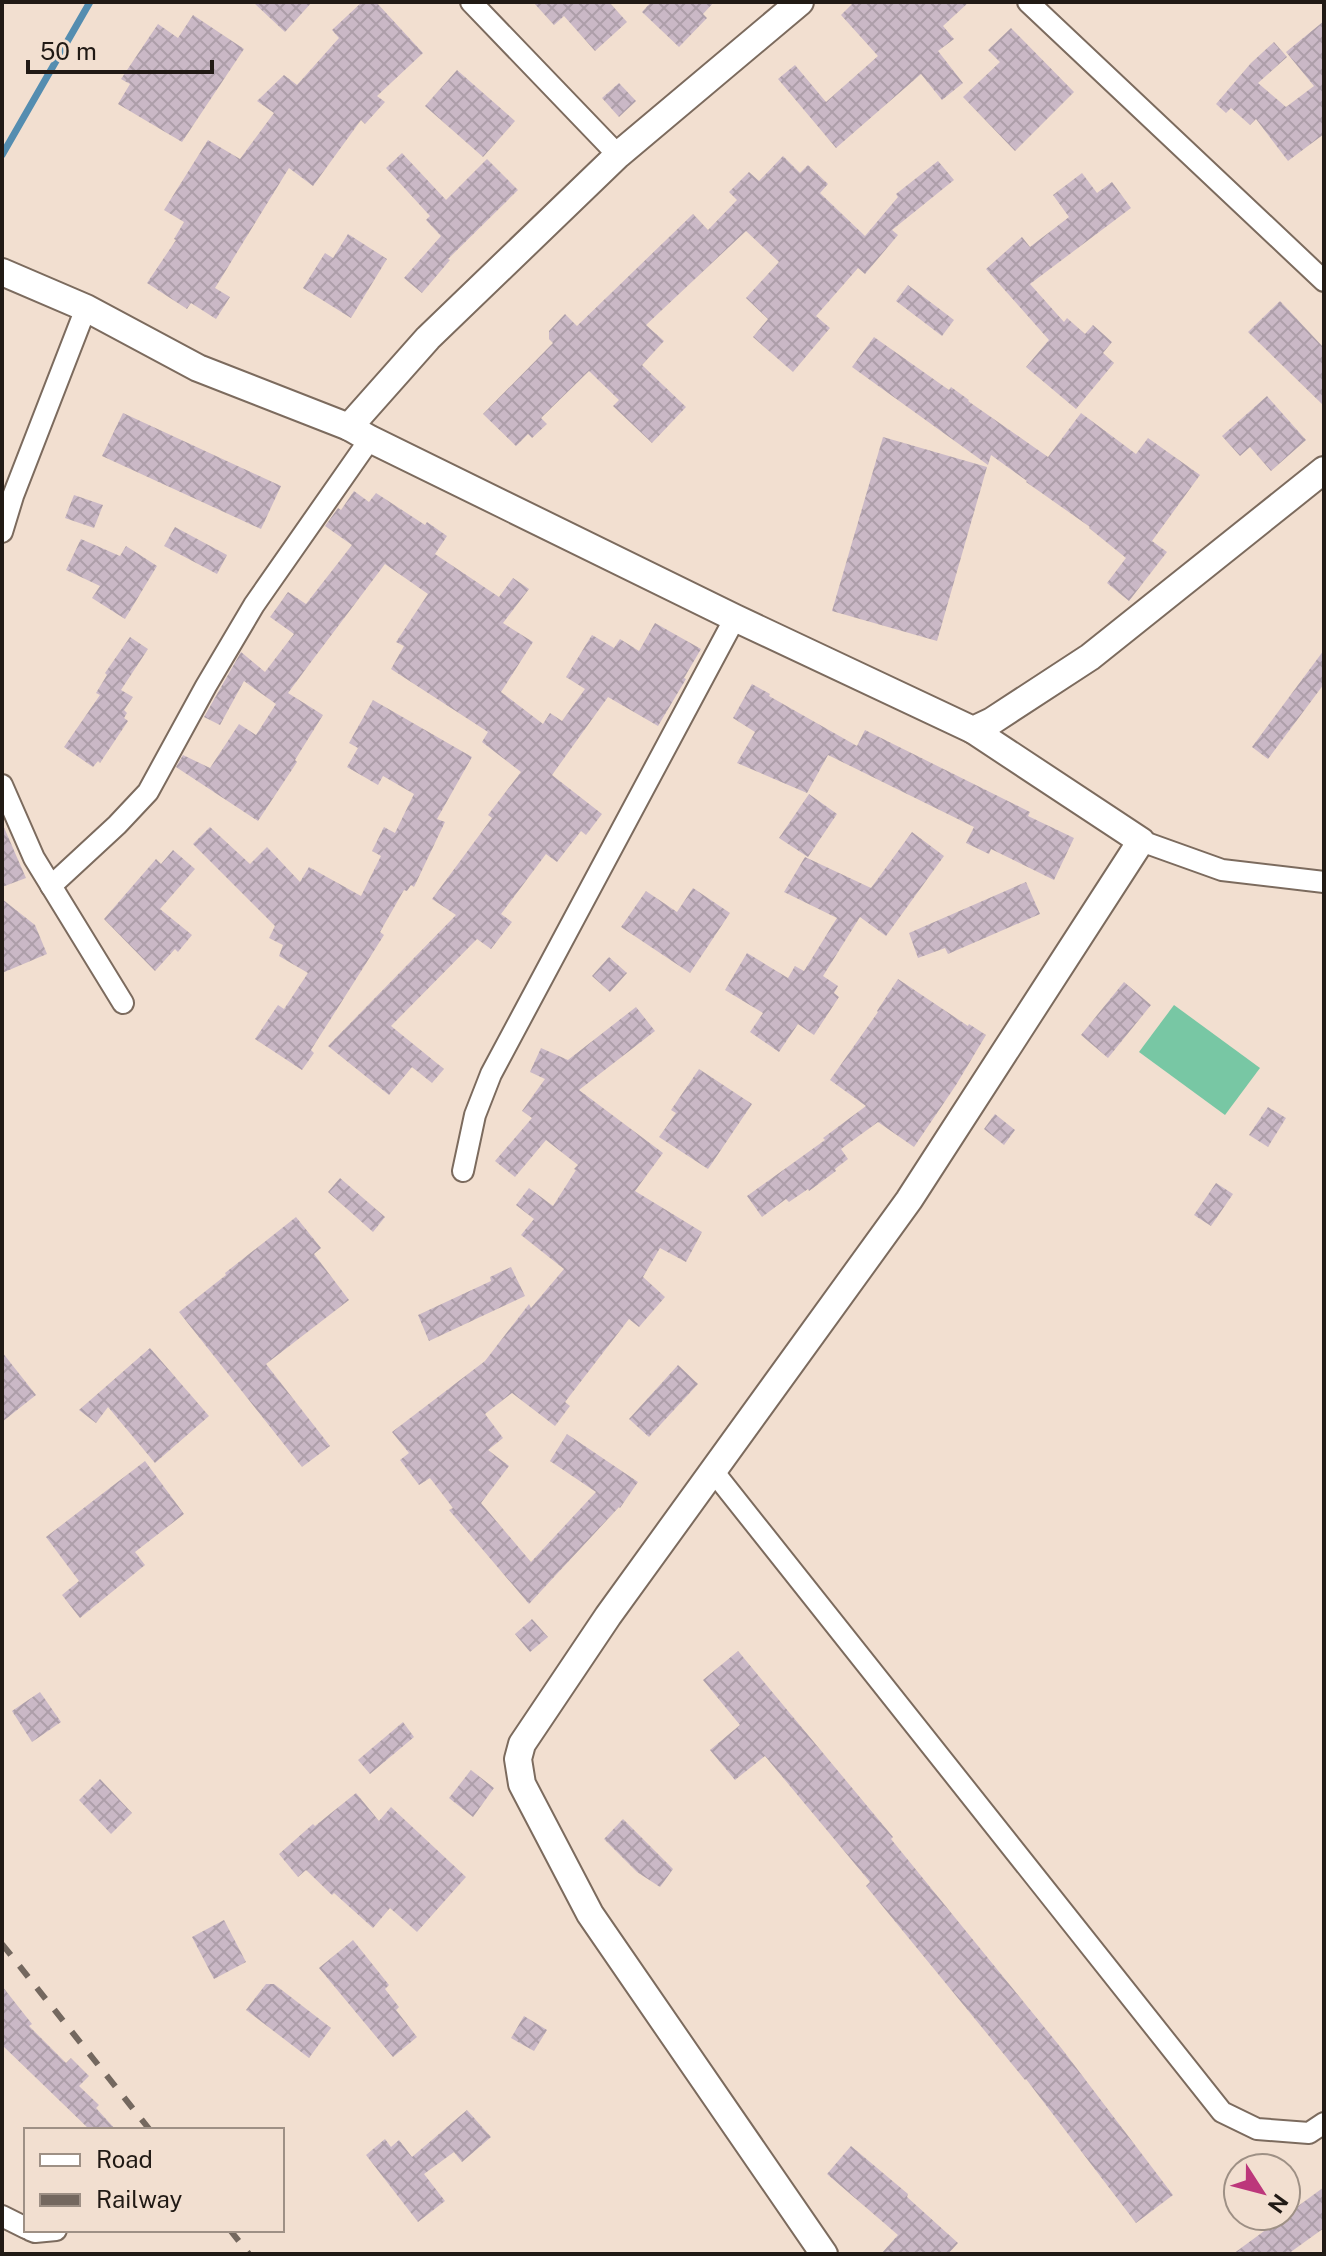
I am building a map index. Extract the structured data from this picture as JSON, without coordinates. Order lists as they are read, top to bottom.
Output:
{
  "legend": ["Road", "Railway"],
  "scale_bar": "50 m",
  "north": "bottom right"
}
